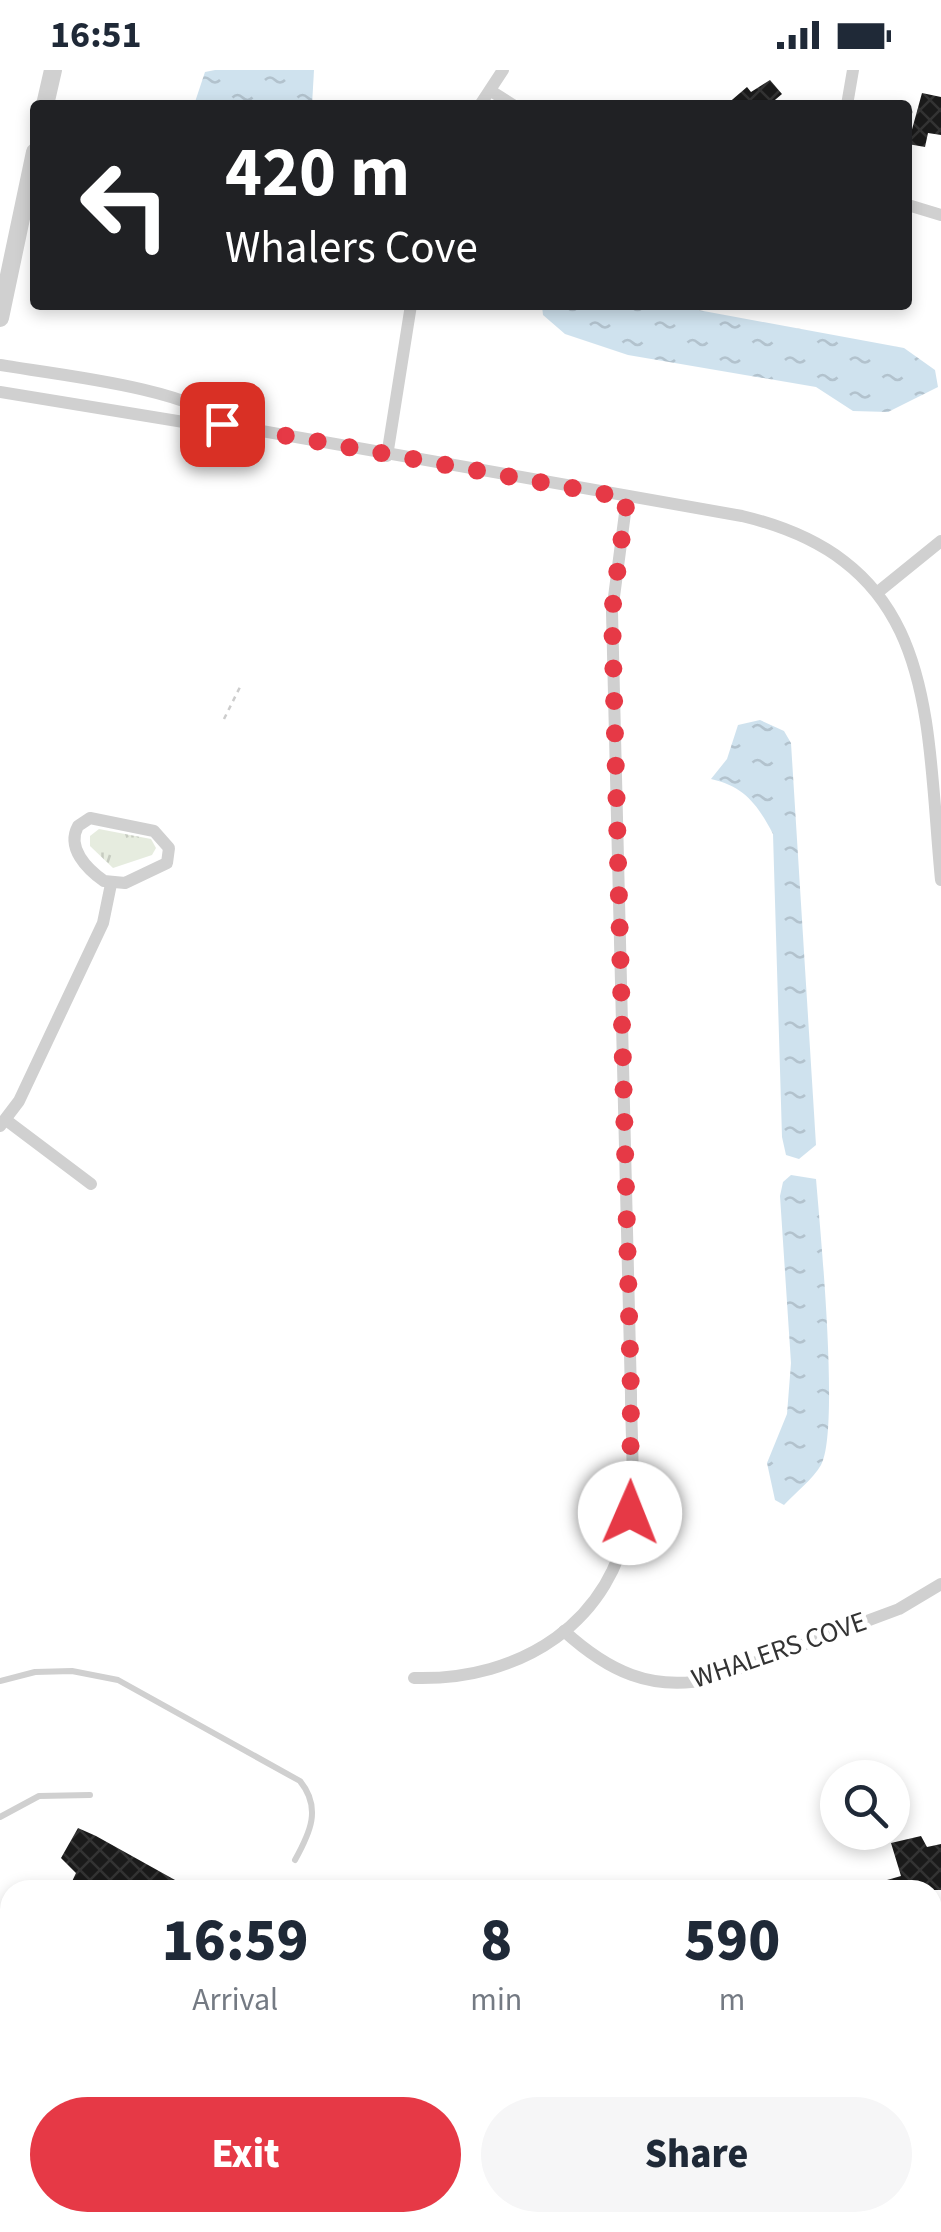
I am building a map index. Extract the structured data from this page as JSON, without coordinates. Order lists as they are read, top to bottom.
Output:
{
  "streets": {
    "street": ["WHALERS COVE"]
  },
  "page": {
    "status": "16:51",
    "turn": ["420 m", "Whalers Cove"],
    "eta": [
      "16:59",
      "Arrival",
      "8",
      "min",
      "590",
      "m"
    ],
    "buttons": ["Exit", "Share"]
  }
}
